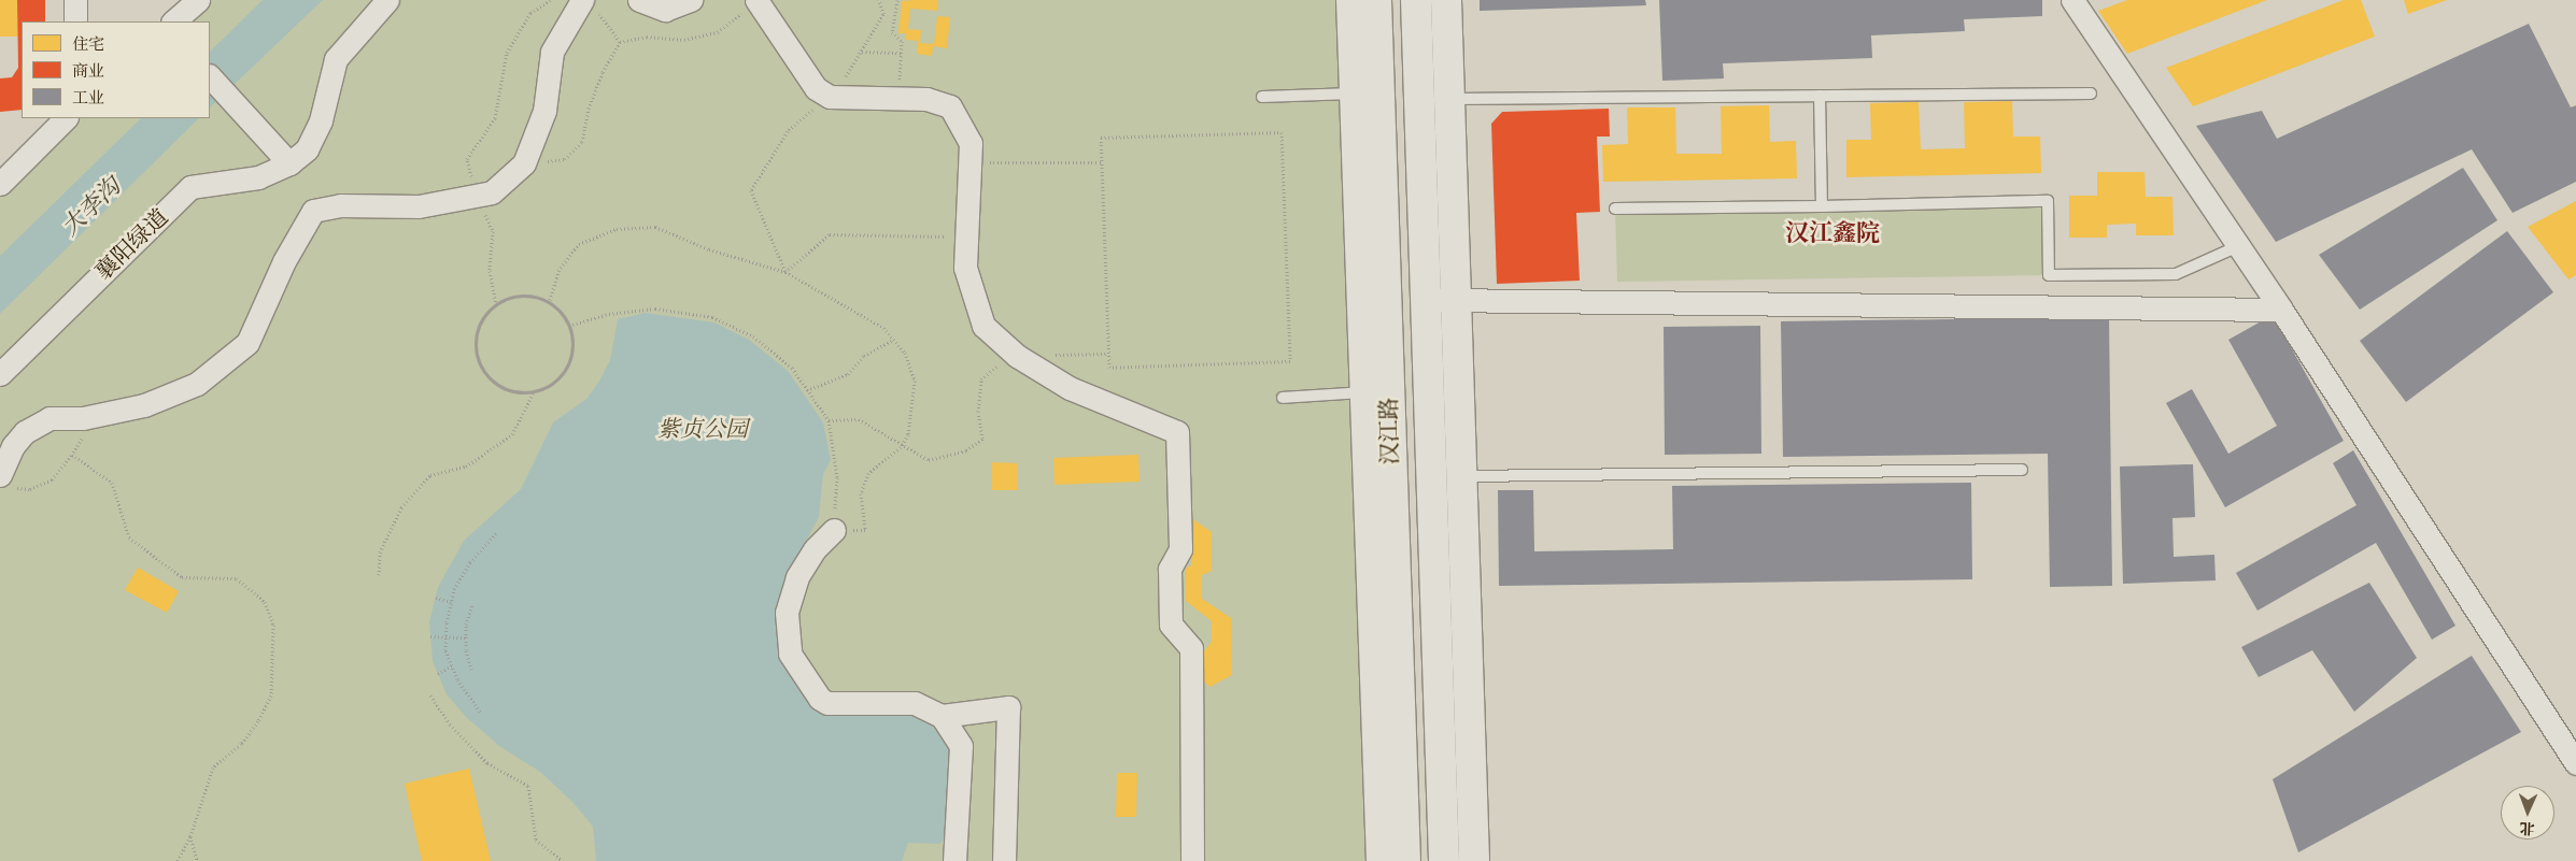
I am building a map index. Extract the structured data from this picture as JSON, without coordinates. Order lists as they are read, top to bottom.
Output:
{
  "streets": {
    "main road": ["汉江路"],
    "street": ["襄阳绿道"]
  },
  "districts": ["汉江鑫院"],
  "water": ["大李沟"],
  "parks": ["紫贞公园"],
  "legend": ["住宅", "商业", "工业"],
  "north": "bottom"
}
